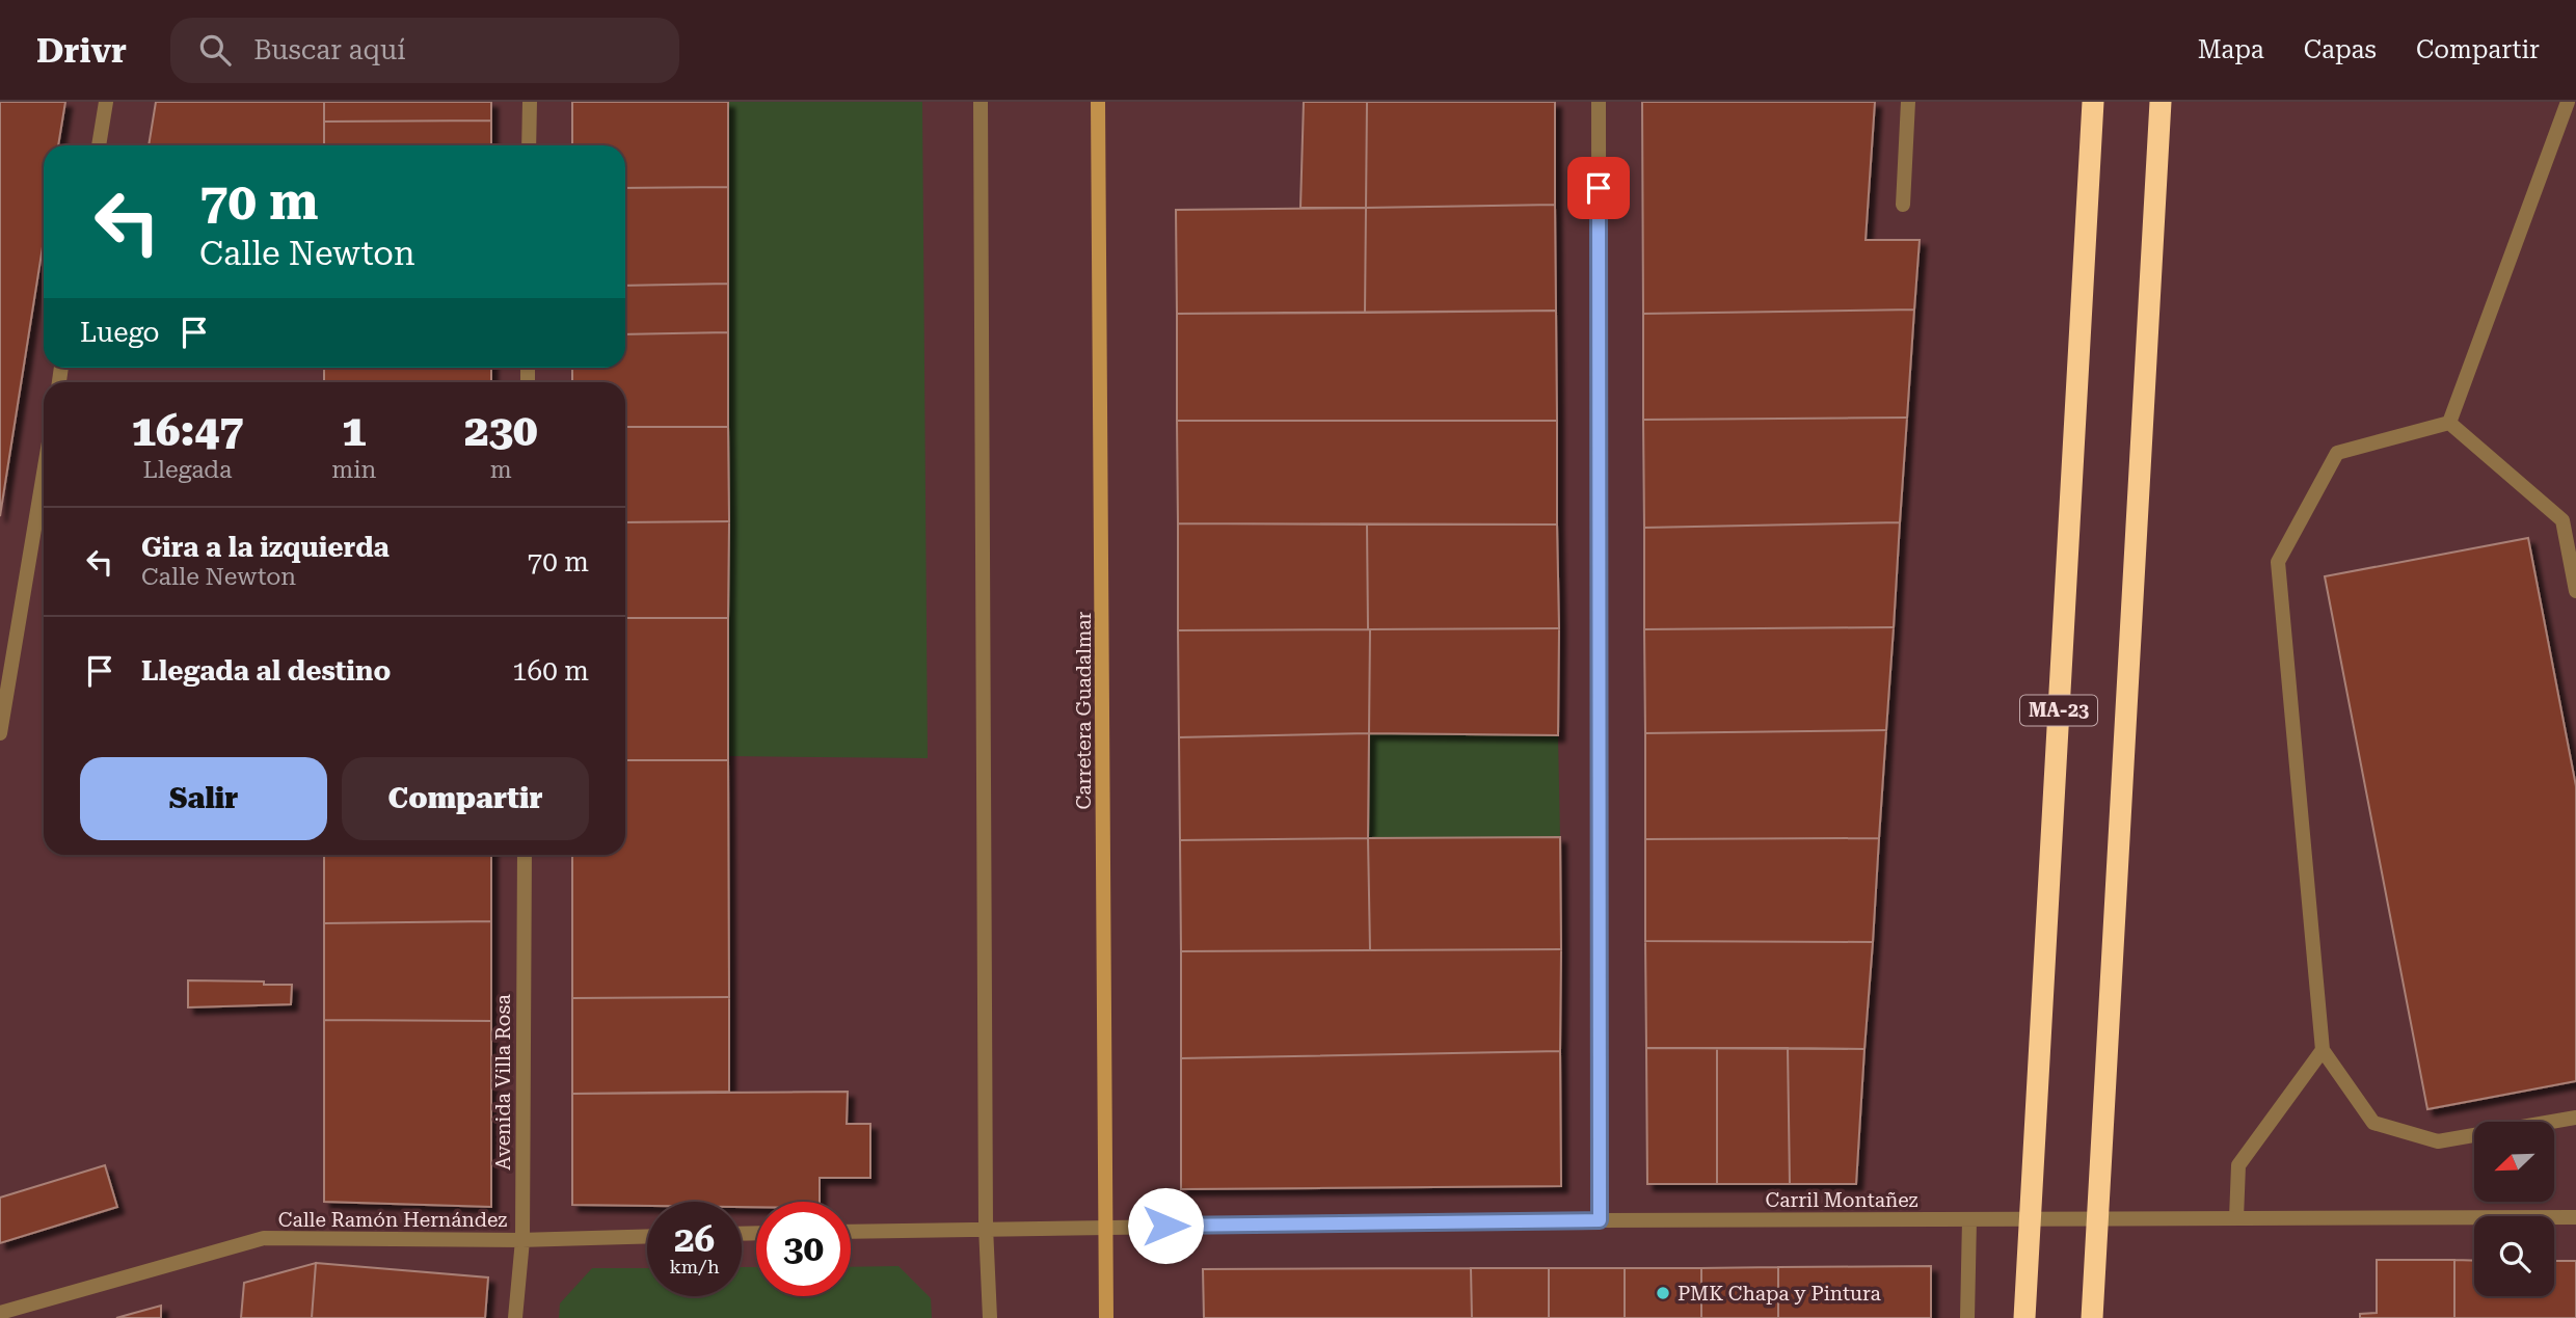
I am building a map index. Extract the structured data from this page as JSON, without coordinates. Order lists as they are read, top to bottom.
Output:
{
  "streets": {
    "highway": ["MA-23"],
    "street": [
      "Carretera Guadalmar",
      "Avenida Villa Rosa",
      "Carril Montañez",
      "Calle Ramón Hernández"
    ]
  },
  "crossings": [
    ["Carretera Guadalmar", "Carril Montañez"],
    ["Avenida Villa Rosa", "Calle Ramón Hernández"]
  ],
  "places": ["PMK Chapa y Pintura"],
  "north": "bottom left",
  "page": {
    "header": "Drivr",
    "search": "Buscar aquí",
    "nav": ["Mapa", "Capas", "Compartir"],
    "turn": ["70 m", "Calle Newton"],
    "then": "Luego",
    "eta": [
      "16:47",
      "Llegada",
      "1",
      "min",
      "230",
      "m"
    ],
    "list": [
      {
        "name": "Gira a la izquierda",
        "note": "Calle Newton",
        "value": "70 m"
      },
      {
        "name": "Llegada al destino",
        "value": "160 m"
      }
    ],
    "buttons": ["Salir", "Compartir"],
    "speed": "26 km/h",
    "limit": "30"
  }
}
